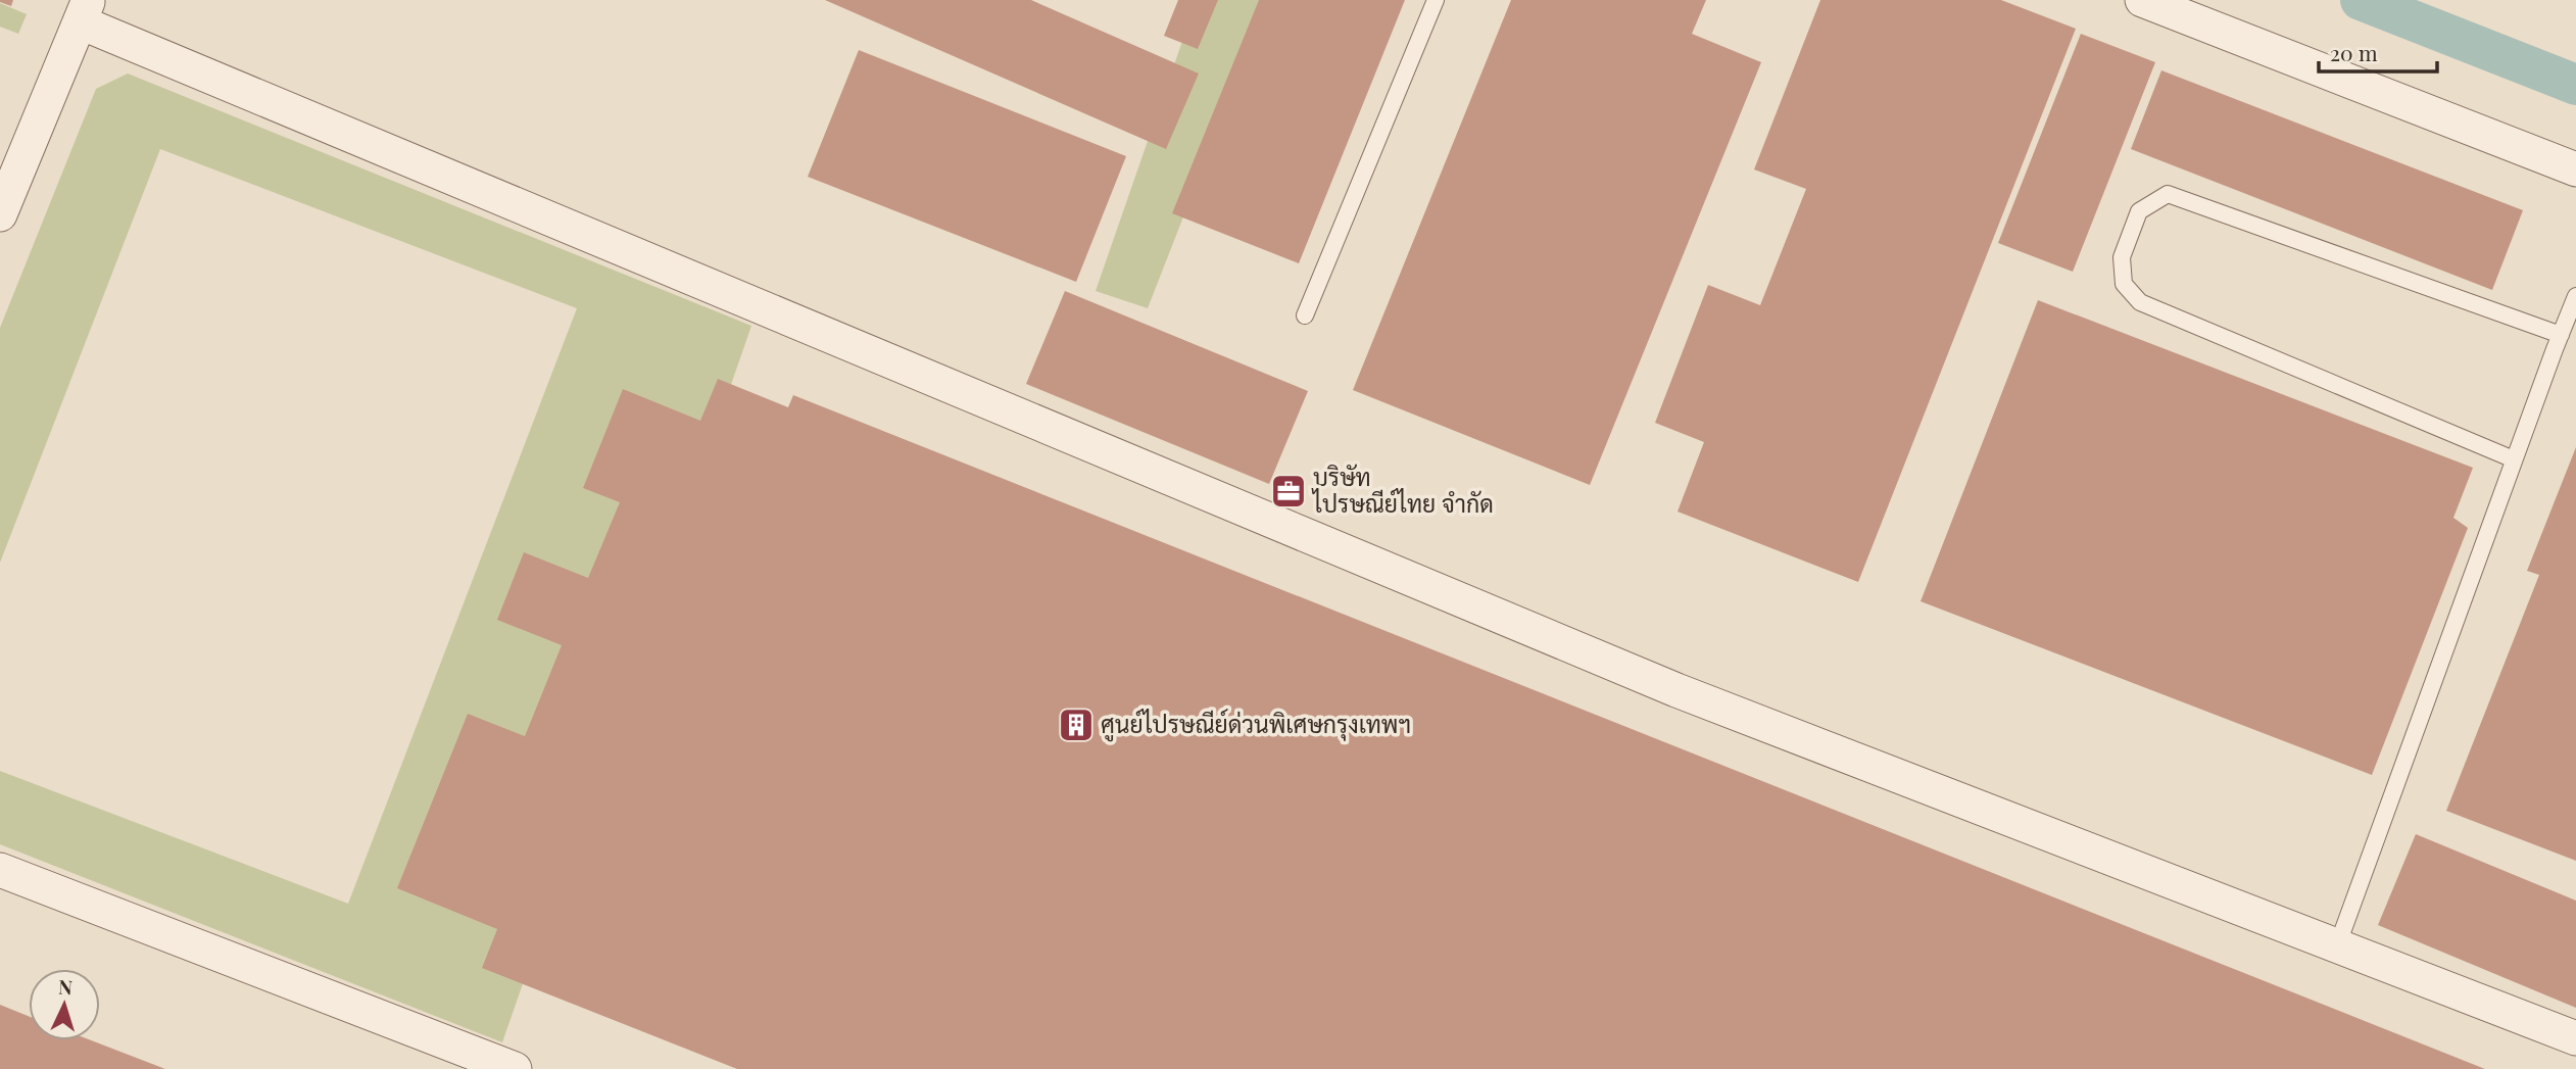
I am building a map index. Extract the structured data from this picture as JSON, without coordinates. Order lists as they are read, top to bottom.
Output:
{
  "places": {
    "office": ["บริษัท ไปรษณีย์ไทย จำกัด"],
    "building": ["ศูนย์ไปรษณีย์ด่วนพิเศษกรุงเทพฯ"]
  },
  "scale_bar": "20 m",
  "north": "top"
}
